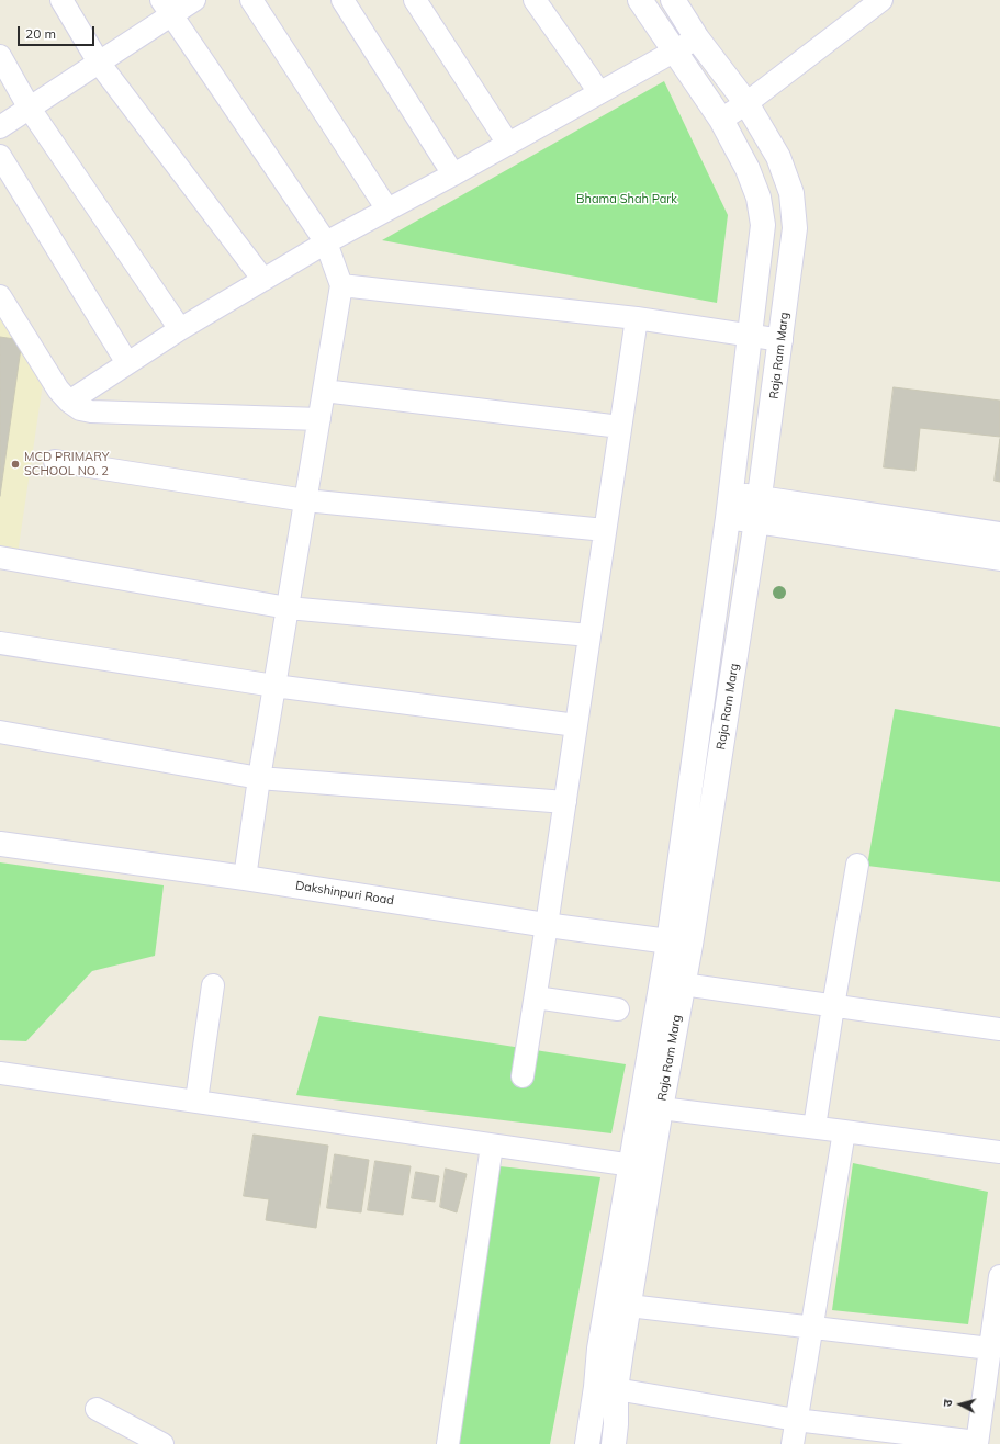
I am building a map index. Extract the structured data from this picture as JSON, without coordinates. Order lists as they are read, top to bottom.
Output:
{
  "streets": {
    "street": ["Raja Ram Marg", "Dakshinpuri Road"]
  },
  "crossings": [
    ["Raja Ram Marg", "Dakshinpuri Road"]
  ],
  "parks": ["Bhama Shah Park"],
  "places": ["MCD PRIMARY SCHOOL NO. 2"],
  "scale_bar": "20 m",
  "north": "left"
}
